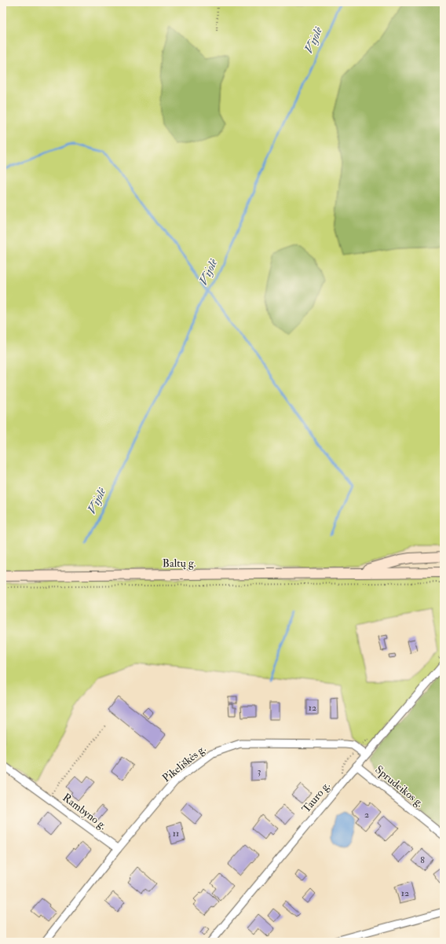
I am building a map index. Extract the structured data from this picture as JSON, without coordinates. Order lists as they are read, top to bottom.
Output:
{
  "streets": {
    "main road": ["Baltų g."],
    "street": [
      "Pikeliškės g.",
      "Sprudeikos g.",
      "Tauro g.",
      "Rambyno g."
    ]
  },
  "crossings": [
    ["Pikeliškės g.", "Tauro g."],
    ["Pikeliškės g.", "Rambyno g."],
    ["Sprudeikos g.", "Tauro g."]
  ],
  "water": ["Vijolė"],
  "house_numbers": [
    "12",
    "3",
    "2",
    "11",
    "8",
    "12"
  ]
}
